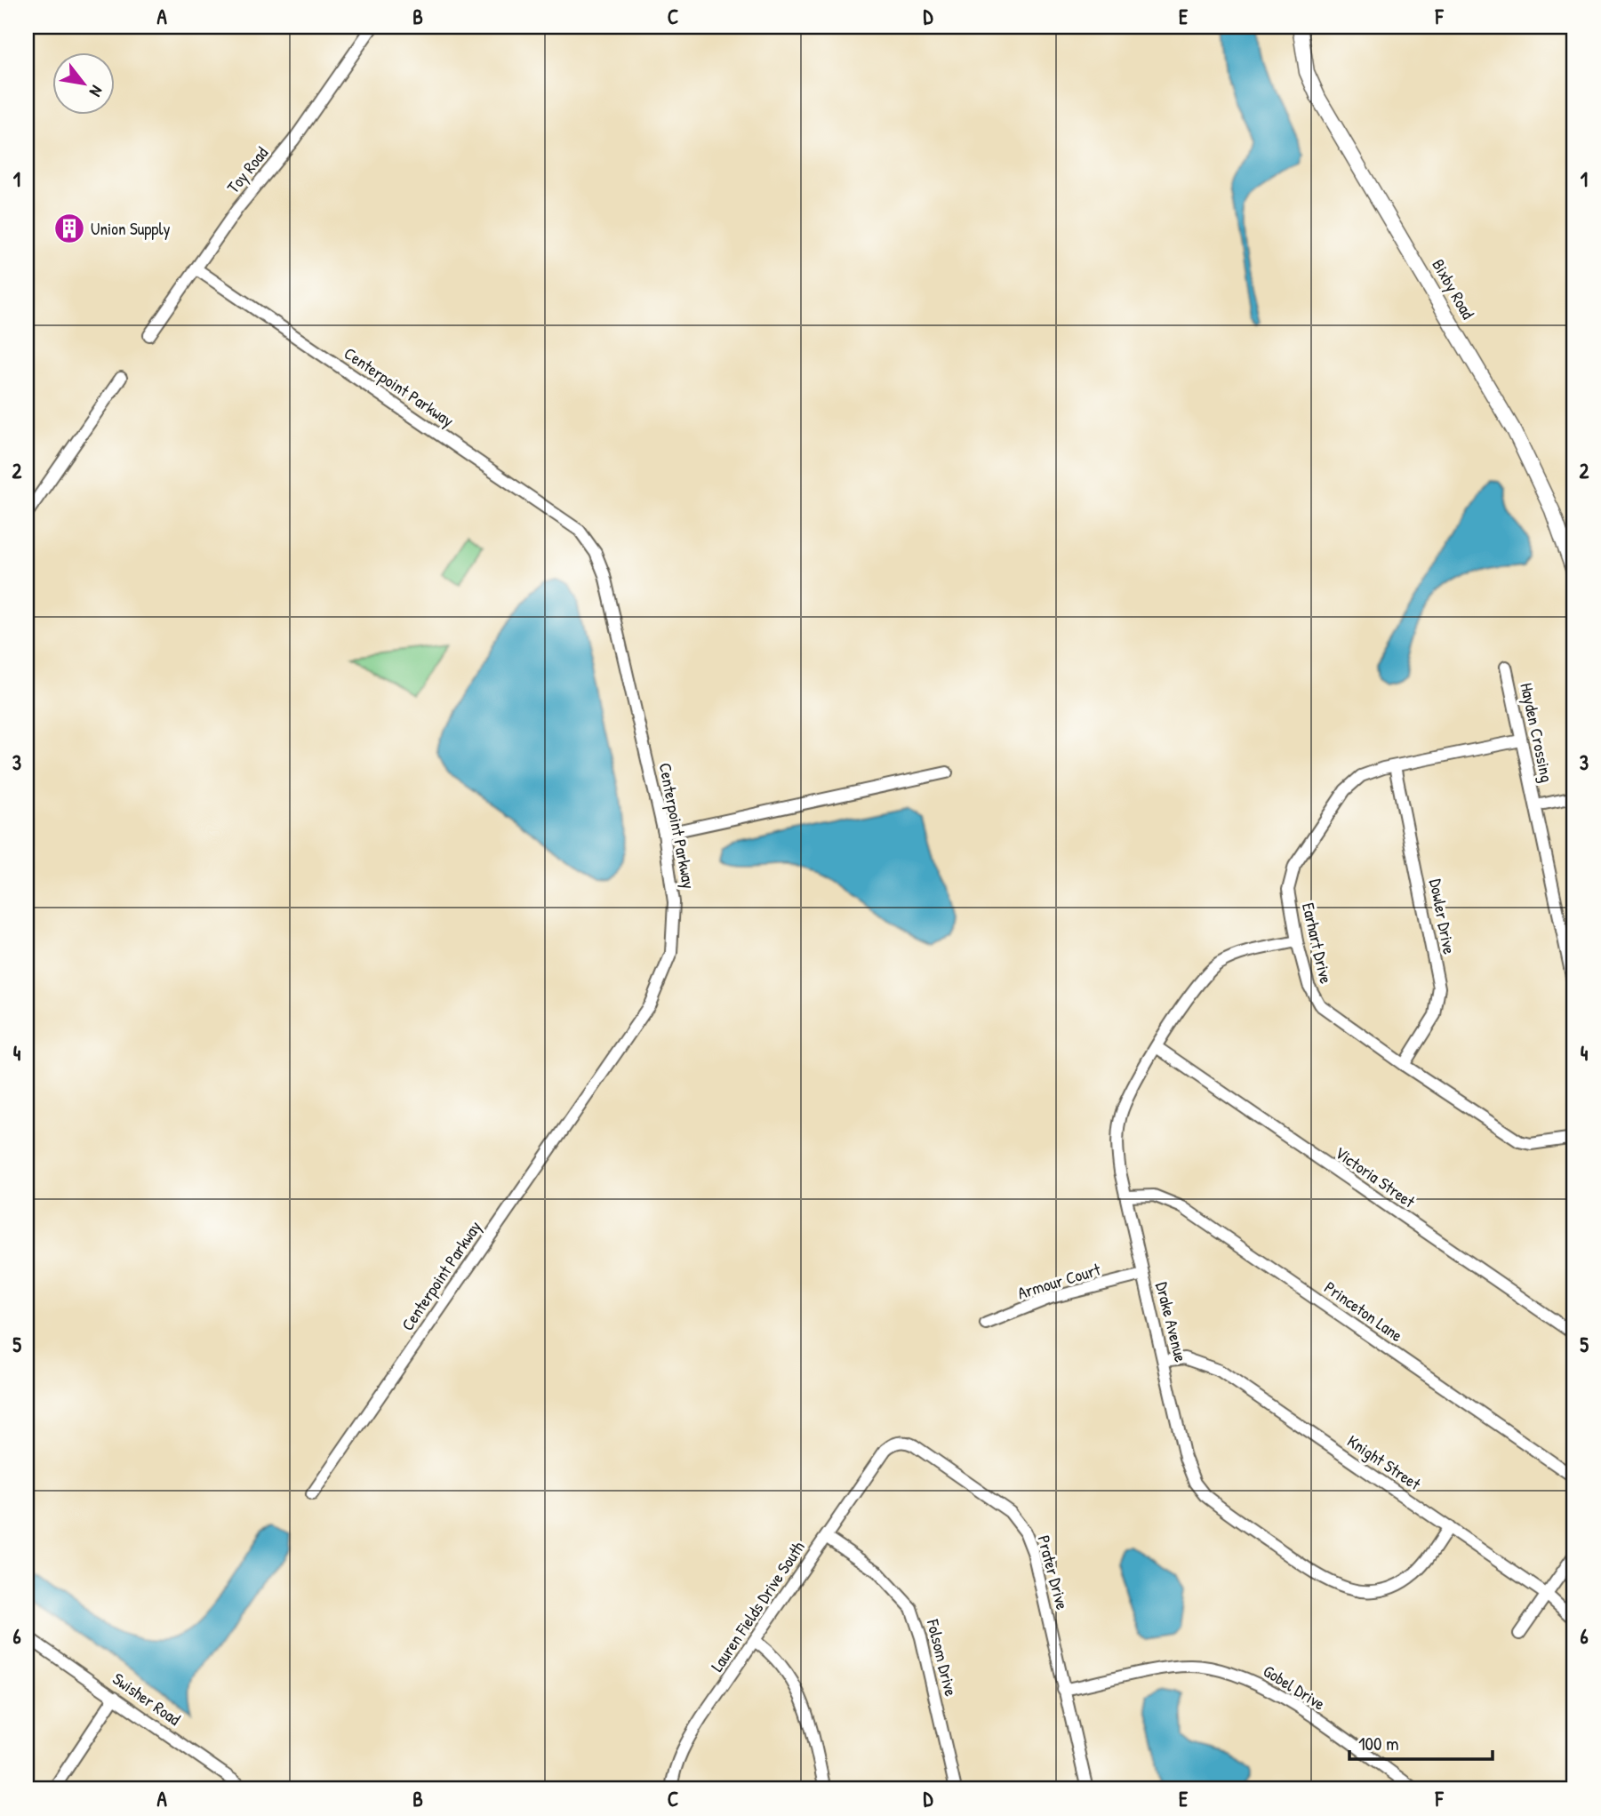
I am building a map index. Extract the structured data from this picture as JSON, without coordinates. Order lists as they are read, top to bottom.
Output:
{
  "streets": {
    "street": [
      "Toy Road",
      "Bixby Road",
      "Centerpoint Parkway",
      "Hayden Crossing",
      "Dowler Drive",
      "Earhart Drive",
      "Victoria Street",
      "Armour Court",
      "Princeton Lane",
      "Drake Avenue",
      "Knight Street",
      "Prater Drive",
      "Lauren Fields Drive South",
      "Folsom Drive",
      "Gobel Drive",
      "Swisher Road"
    ]
  },
  "crossings": [
    ["Toy Road", "Centerpoint Parkway"],
    ["Hayden Crossing", "Earhart Drive"],
    ["Dowler Drive", "Earhart Drive"],
    ["Earhart Drive", "Drake Avenue"],
    ["Victoria Street", "Drake Avenue"],
    ["Armour Court", "Drake Avenue"],
    ["Princeton Lane", "Drake Avenue"],
    ["Drake Avenue", "Knight Street"],
    ["Prater Drive", "Lauren Fields Drive South"],
    ["Prater Drive", "Gobel Drive"],
    ["Lauren Fields Drive South", "Folsom Drive"]
  ],
  "places": {
    "building": ["Union Supply"]
  },
  "scale_bar": "100 m",
  "north": "bottom right",
  "grid": {
    "columns": [
      "A",
      "B",
      "C",
      "D",
      "E",
      "F"
    ],
    "rows": [
      "1",
      "2",
      "3",
      "4",
      "5",
      "6"
    ]
  }
}
